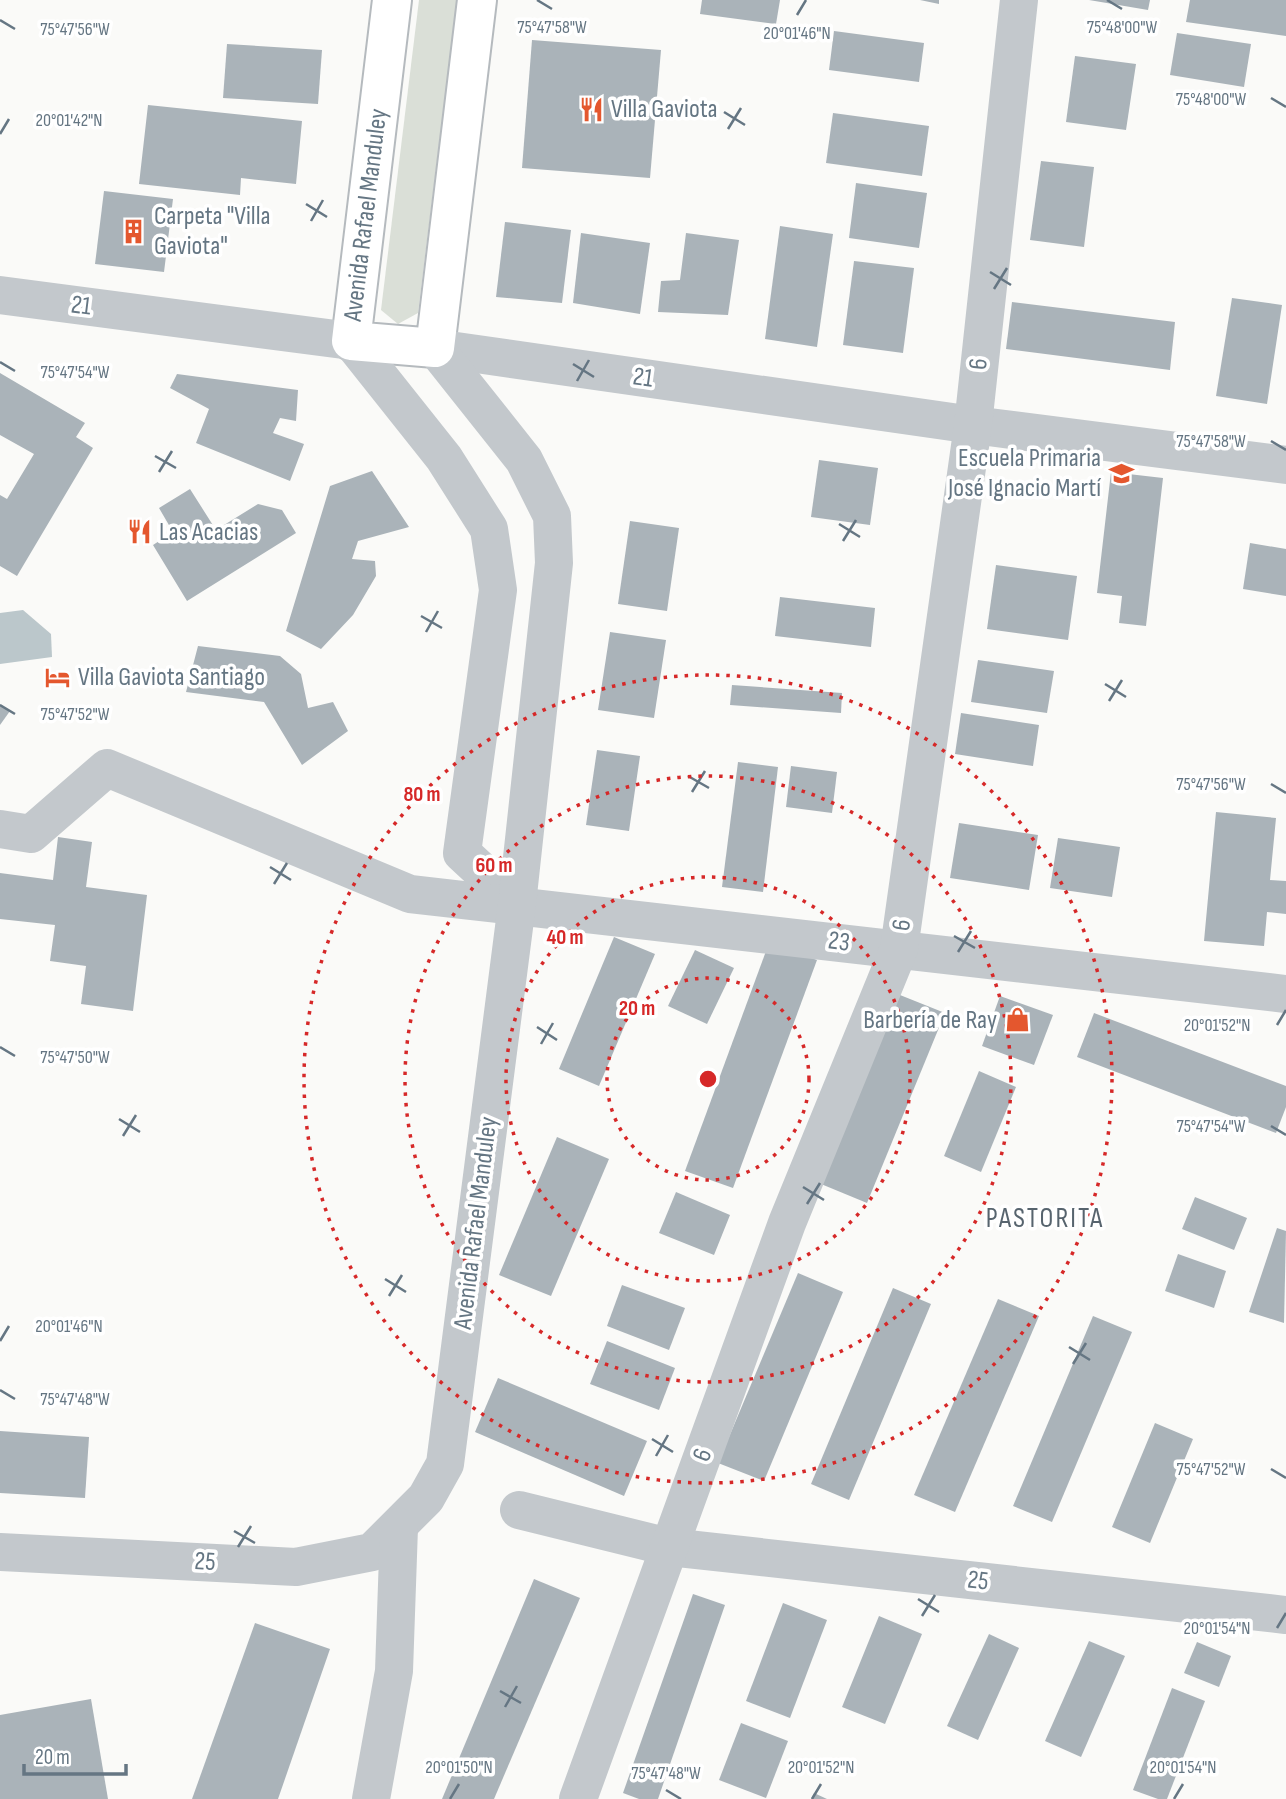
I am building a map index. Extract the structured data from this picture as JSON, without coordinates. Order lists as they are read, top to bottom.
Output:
{
  "streets": {
    "main road": ["Avenida Rafael Manduley", "21"],
    "street": ["6", "23", "25"]
  },
  "crossings": [
    ["Avenida Rafael Manduley", "21"],
    ["Avenida Rafael Manduley", "23"],
    ["Avenida Rafael Manduley", "25"],
    ["21", "6"],
    ["6", "23"],
    ["6", "25"]
  ],
  "districts": ["PASTORITA"],
  "places": {
    "restaurant": ["Villa Gaviota", "Las Acacias"],
    "building": ["Carpeta \"Villa Gaviota\""],
    "school or university": ["Escuela Primaria José Ignacio Martí"],
    "hotel": ["Villa Gaviota Santiago"],
    "shop": ["Barbería de Ray"]
  },
  "scale_bar": "20 m",
  "coordinates": [
    "75°47'58\"W",
    "75°48'00\"W",
    "75°47'56\"W",
    "20°01'46\"N",
    "20°01'42\"N",
    "75°47'54\"W",
    "75°47'52\"W",
    "20°01'52\"N",
    "75°47'50\"W",
    "75°47'48\"W",
    "20°01'54\"N",
    "20°01'50\"N"
  ],
  "rings": [
    "80 m",
    "60 m",
    "40 m",
    "20 m"
  ]
}
